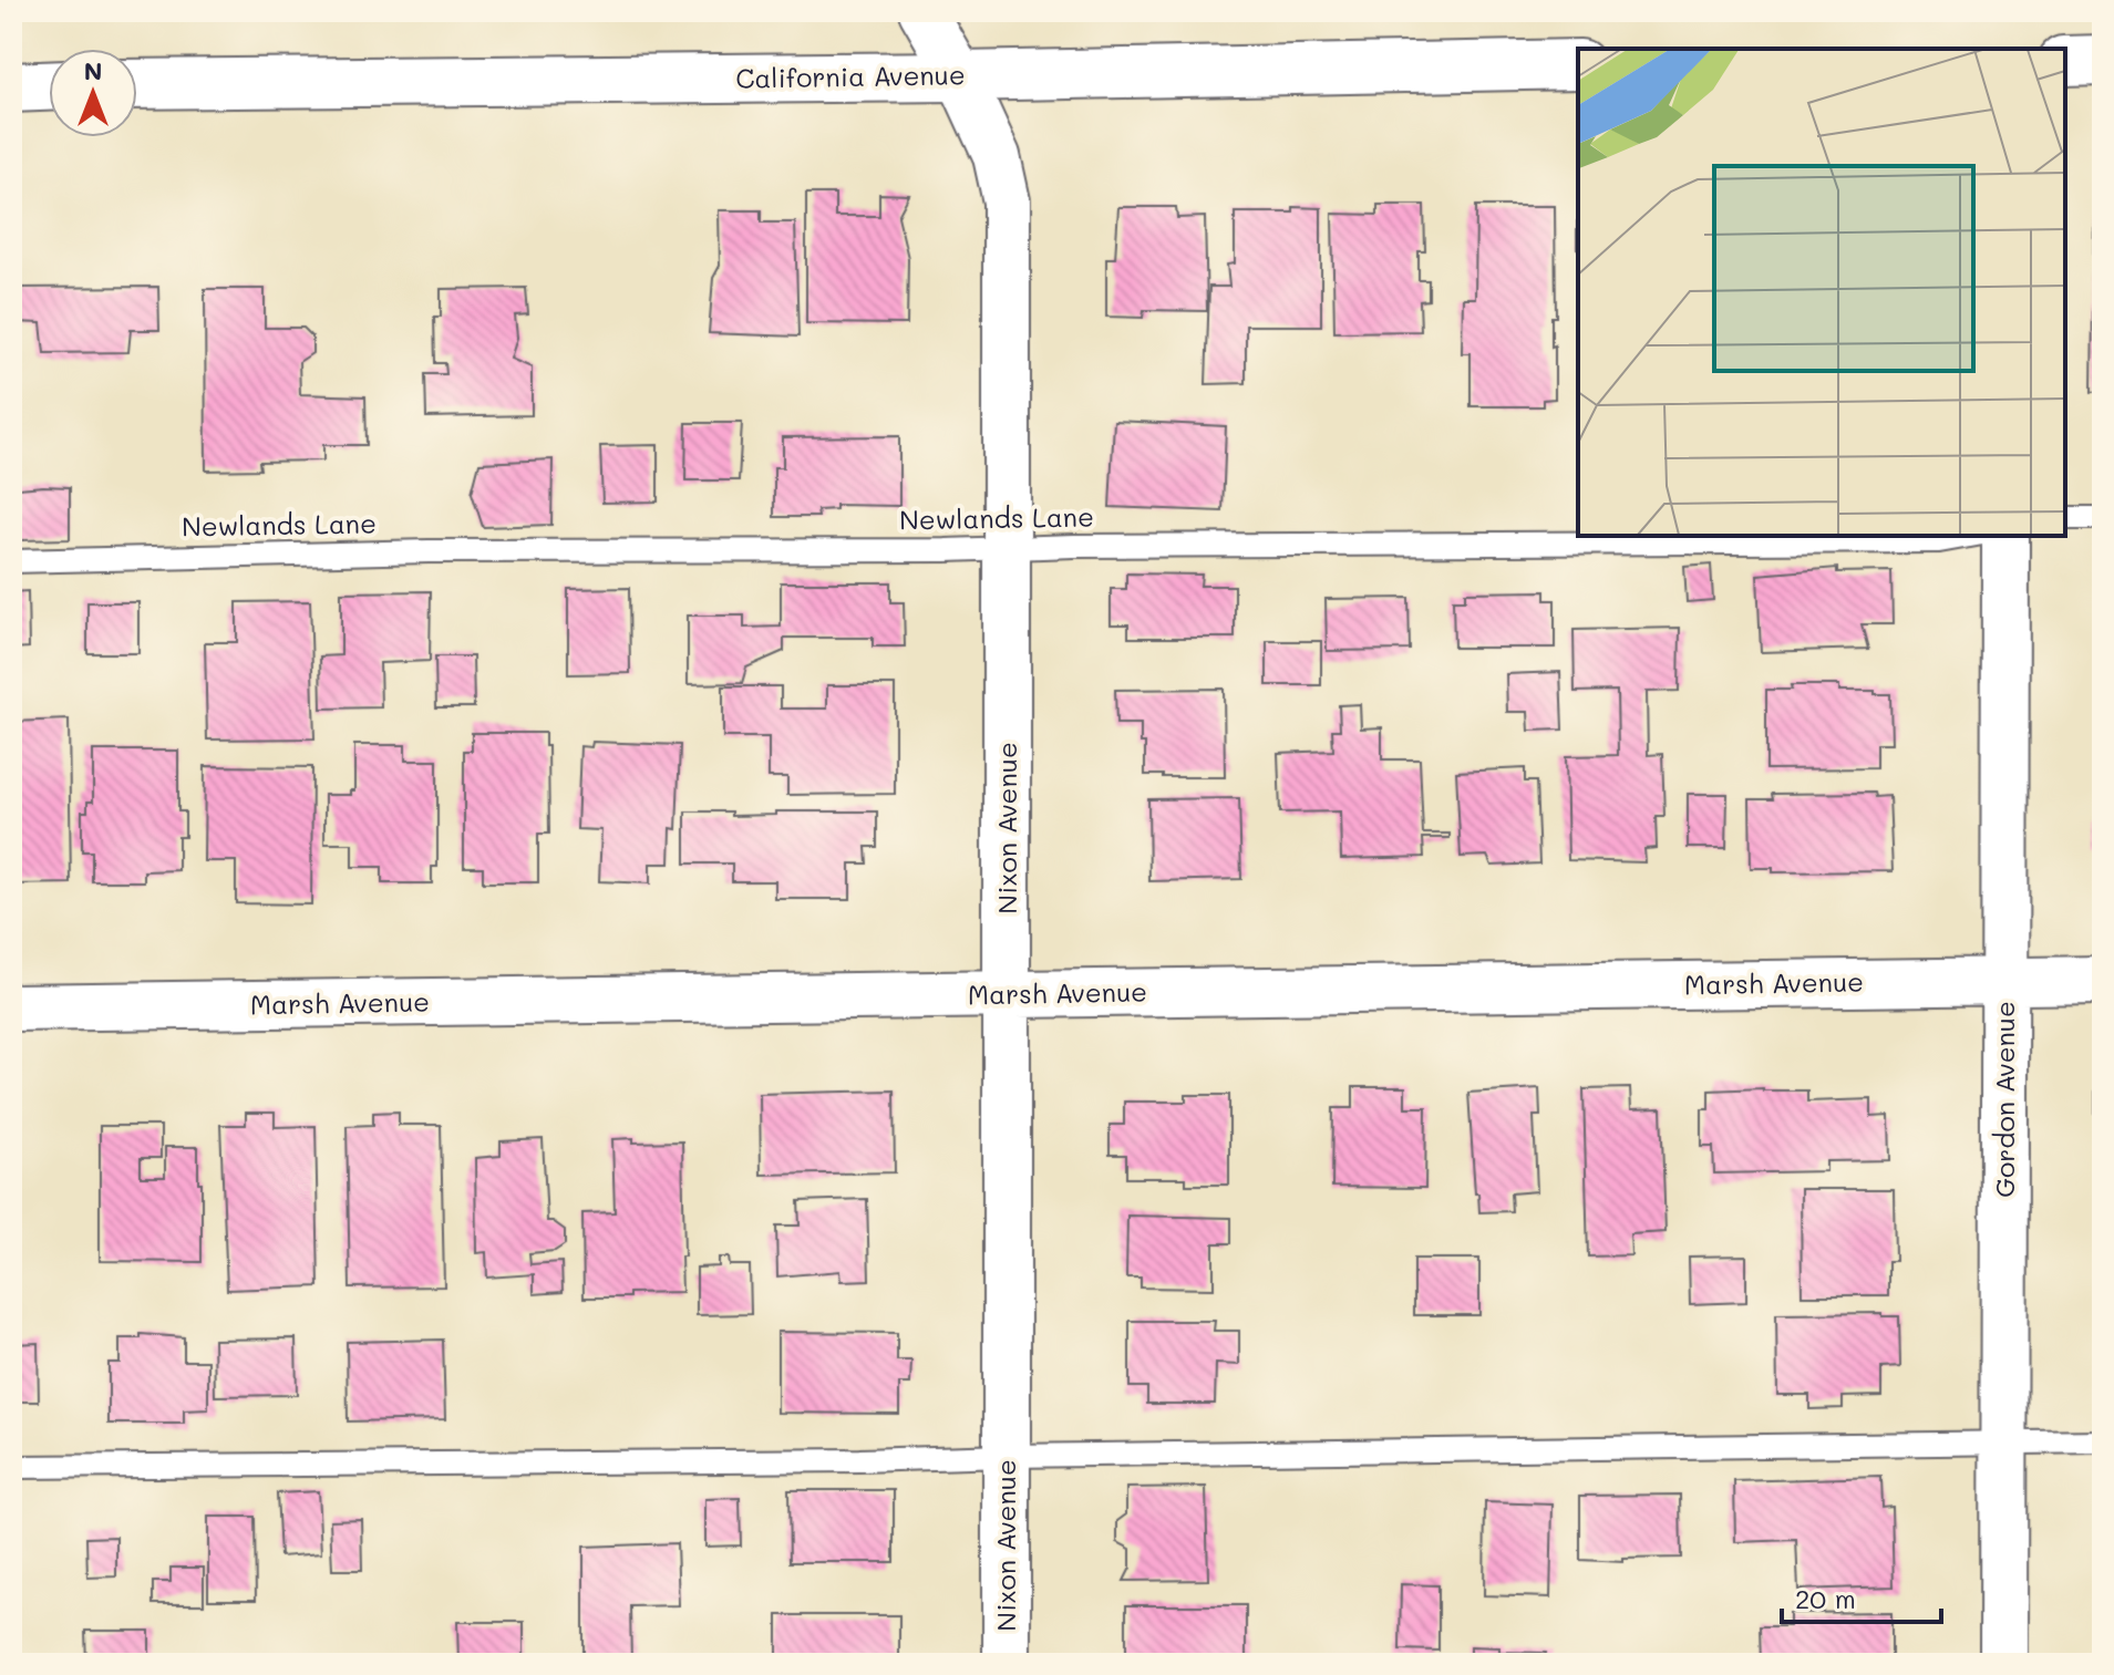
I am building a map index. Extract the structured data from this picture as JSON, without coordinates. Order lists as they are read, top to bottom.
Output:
{
  "streets": {
    "main road": ["California Avenue"],
    "street": ["Nixon Avenue", "Marsh Avenue", "Gordon Avenue"],
    "lane": ["Newlands Lane"]
  },
  "crossings": [
    ["California Avenue", "Nixon Avenue"],
    ["Newlands Lane", "Nixon Avenue"],
    ["Nixon Avenue", "Marsh Avenue"],
    ["Marsh Avenue", "Gordon Avenue"]
  ],
  "scale_bar": "20 m",
  "north": "top"
}
